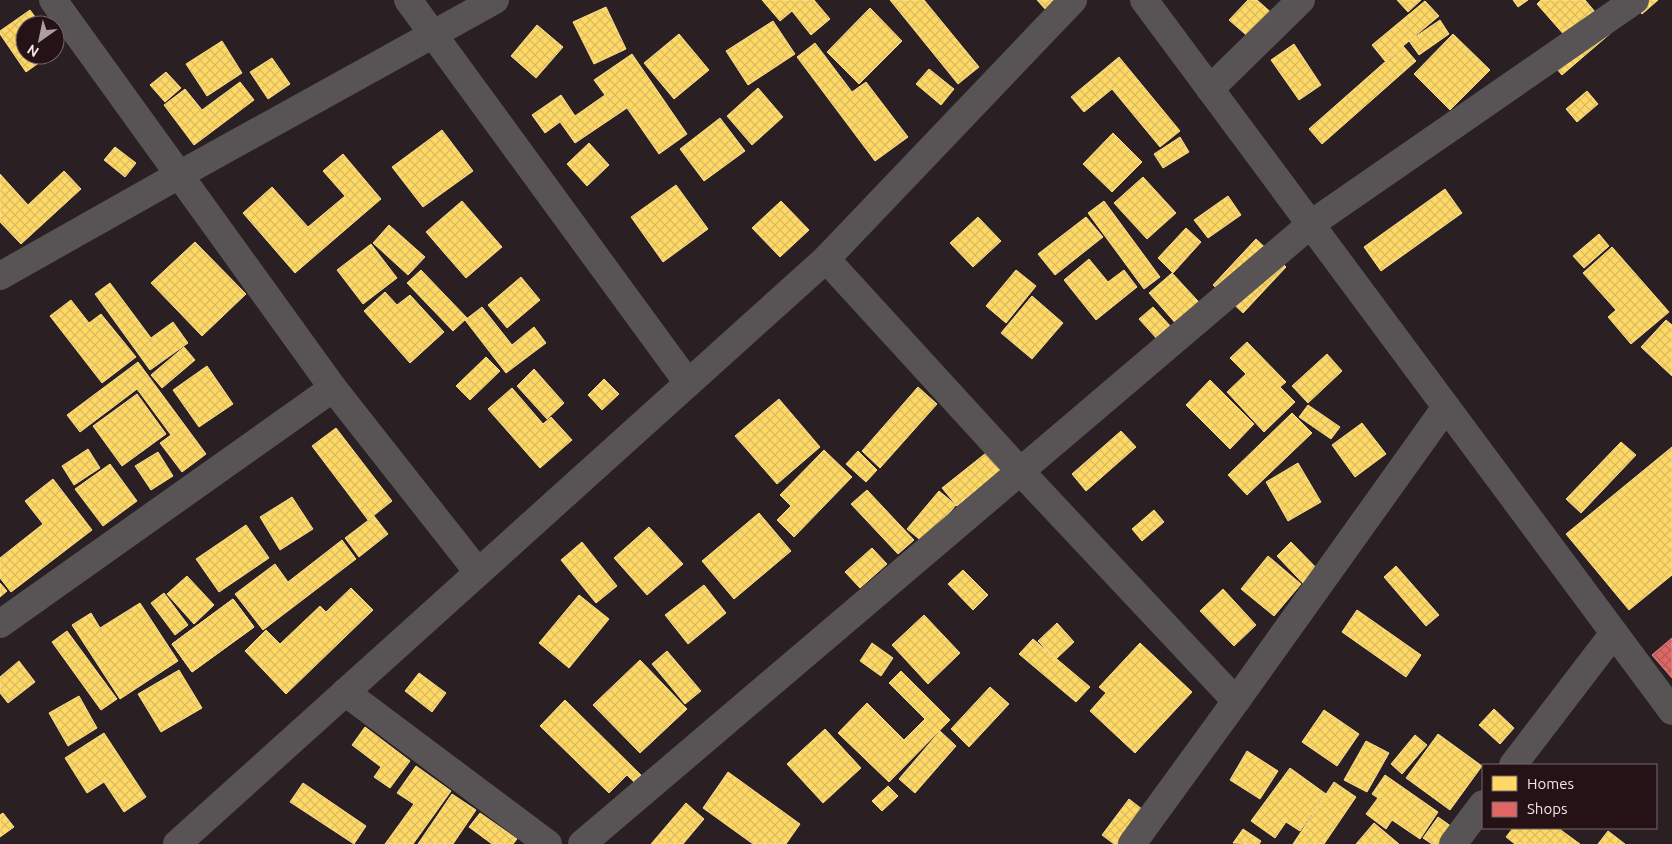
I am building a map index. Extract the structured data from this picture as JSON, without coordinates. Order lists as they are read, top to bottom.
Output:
{
  "legend": ["Homes", "Shops"],
  "north": "bottom left"
}
